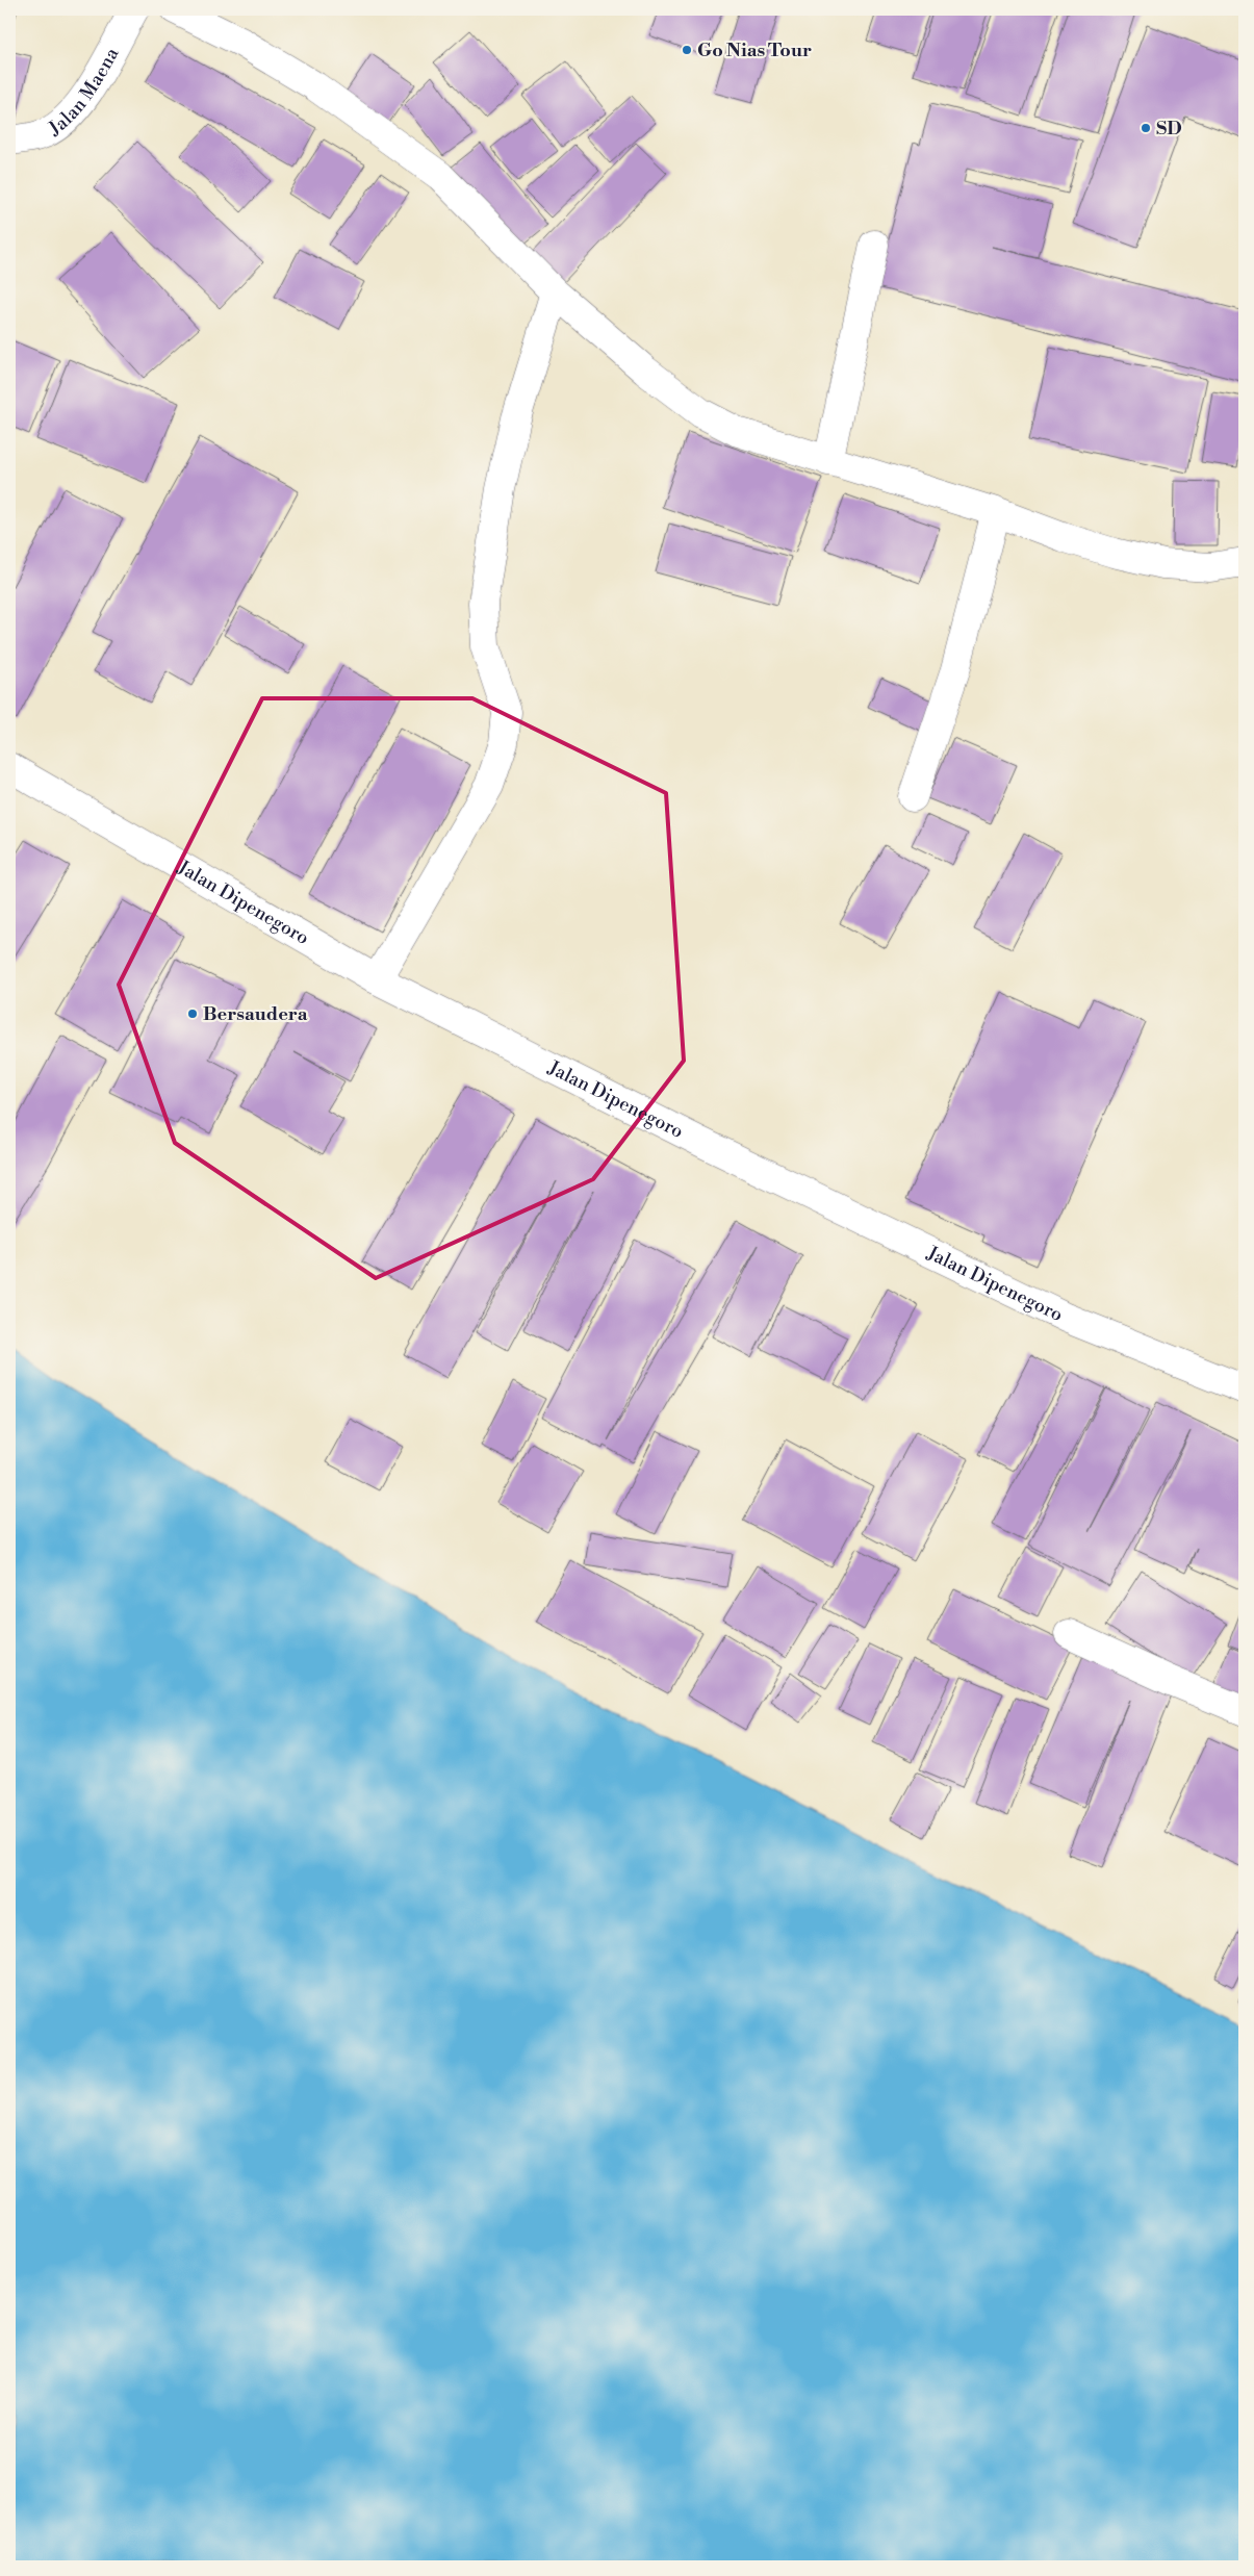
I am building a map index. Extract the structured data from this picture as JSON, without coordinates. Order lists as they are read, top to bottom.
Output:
{
  "streets": {
    "main road": ["Jalan Maena", "Jalan Dipenegoro"]
  },
  "places": ["Go Nias Tour", "SD", "Bersaudera"]
}
